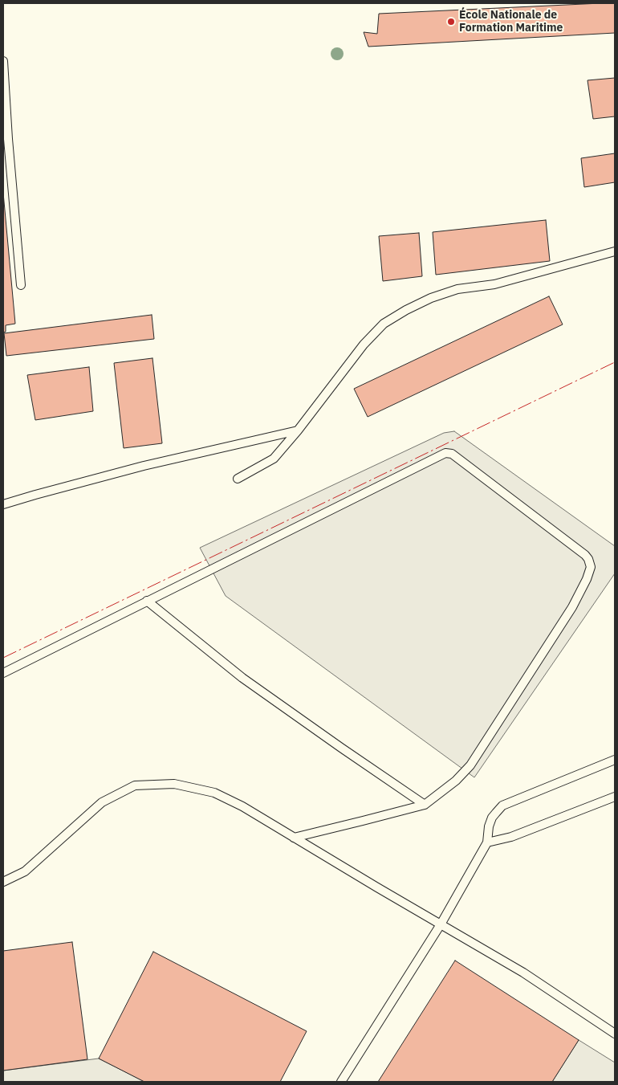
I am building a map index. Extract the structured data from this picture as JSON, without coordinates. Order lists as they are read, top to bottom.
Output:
{
  "places": ["École Nationale de Formation Maritime"]
}
